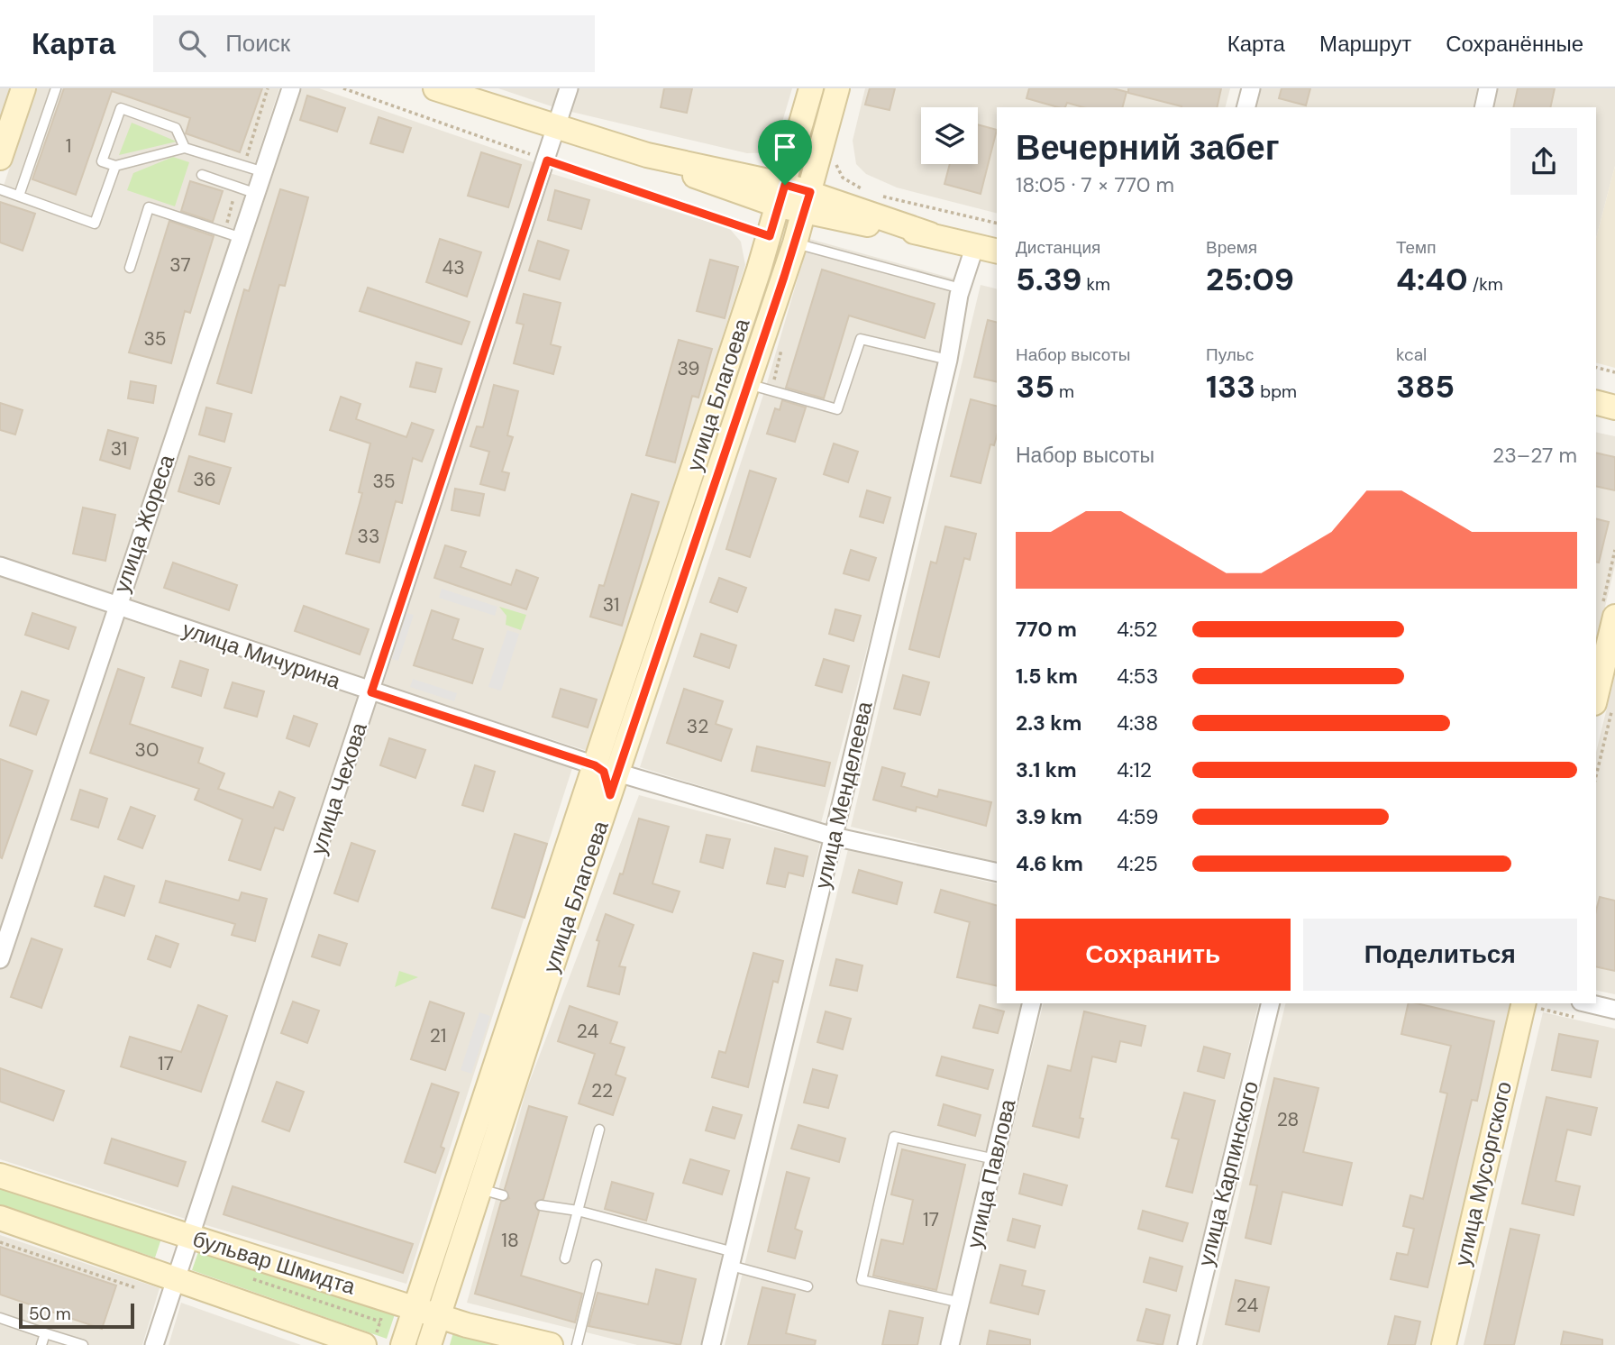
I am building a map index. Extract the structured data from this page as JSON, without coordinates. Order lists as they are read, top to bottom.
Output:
{
  "streets": {
    "main road": ["улица Благоева", "улица Мусоргского", "бульвар Шмидта"],
    "street": [
      "улица Жореса",
      "улица Мичурина",
      "улица Чехова",
      "улица Менделеева",
      "улица Павлова",
      "улица Карпинского"
    ]
  },
  "crossings": [
    ["улица Благоева", "улица Мичурина"],
    ["улица Благоева", "бульвар Шмидта"],
    ["улица Жореса", "улица Мичурина"],
    ["улица Мичурина", "улица Чехова"],
    ["улица Мичурина", "улица Менделеева"],
    ["улица Чехова", "бульвар Шмидта"]
  ],
  "house_numbers": [
    "1",
    "37",
    "43",
    "35",
    "39",
    "31",
    "36",
    "35",
    "33",
    "31",
    "32",
    "30",
    "24",
    "21",
    "17",
    "22",
    "28",
    "17",
    "18",
    "24"
  ],
  "scale_bar": "50 m",
  "page": {
    "header": "Карта",
    "search": "Поиск",
    "nav": ["Карта", "Маршрут", "Сохранённые"],
    "heading": ["Вечерний забег", "18:05 · 7 × 770 m"],
    "stats": [
      ["Дистанция", "5.39 km"],
      ["Время", "25:09"],
      ["Темп", "4:40 /km"],
      ["Набор высоты", "35 m"],
      ["Пульс", "133 bpm"],
      ["kcal", "385"]
    ],
    "chart": ["Набор высоты", "23–27 m"],
    "list": [
      {
        "name": "770 m",
        "note": "4:52"
      },
      {
        "name": "1.5 km",
        "note": "4:53"
      },
      {
        "name": "2.3 km",
        "note": "4:38"
      },
      {
        "name": "3.1 km",
        "note": "4:12"
      },
      {
        "name": "3.9 km",
        "note": "4:59"
      },
      {
        "name": "4.6 km",
        "note": "4:25"
      }
    ],
    "buttons": ["Сохранить", "Поделиться"],
    "scale": "50 m"
  }
}
